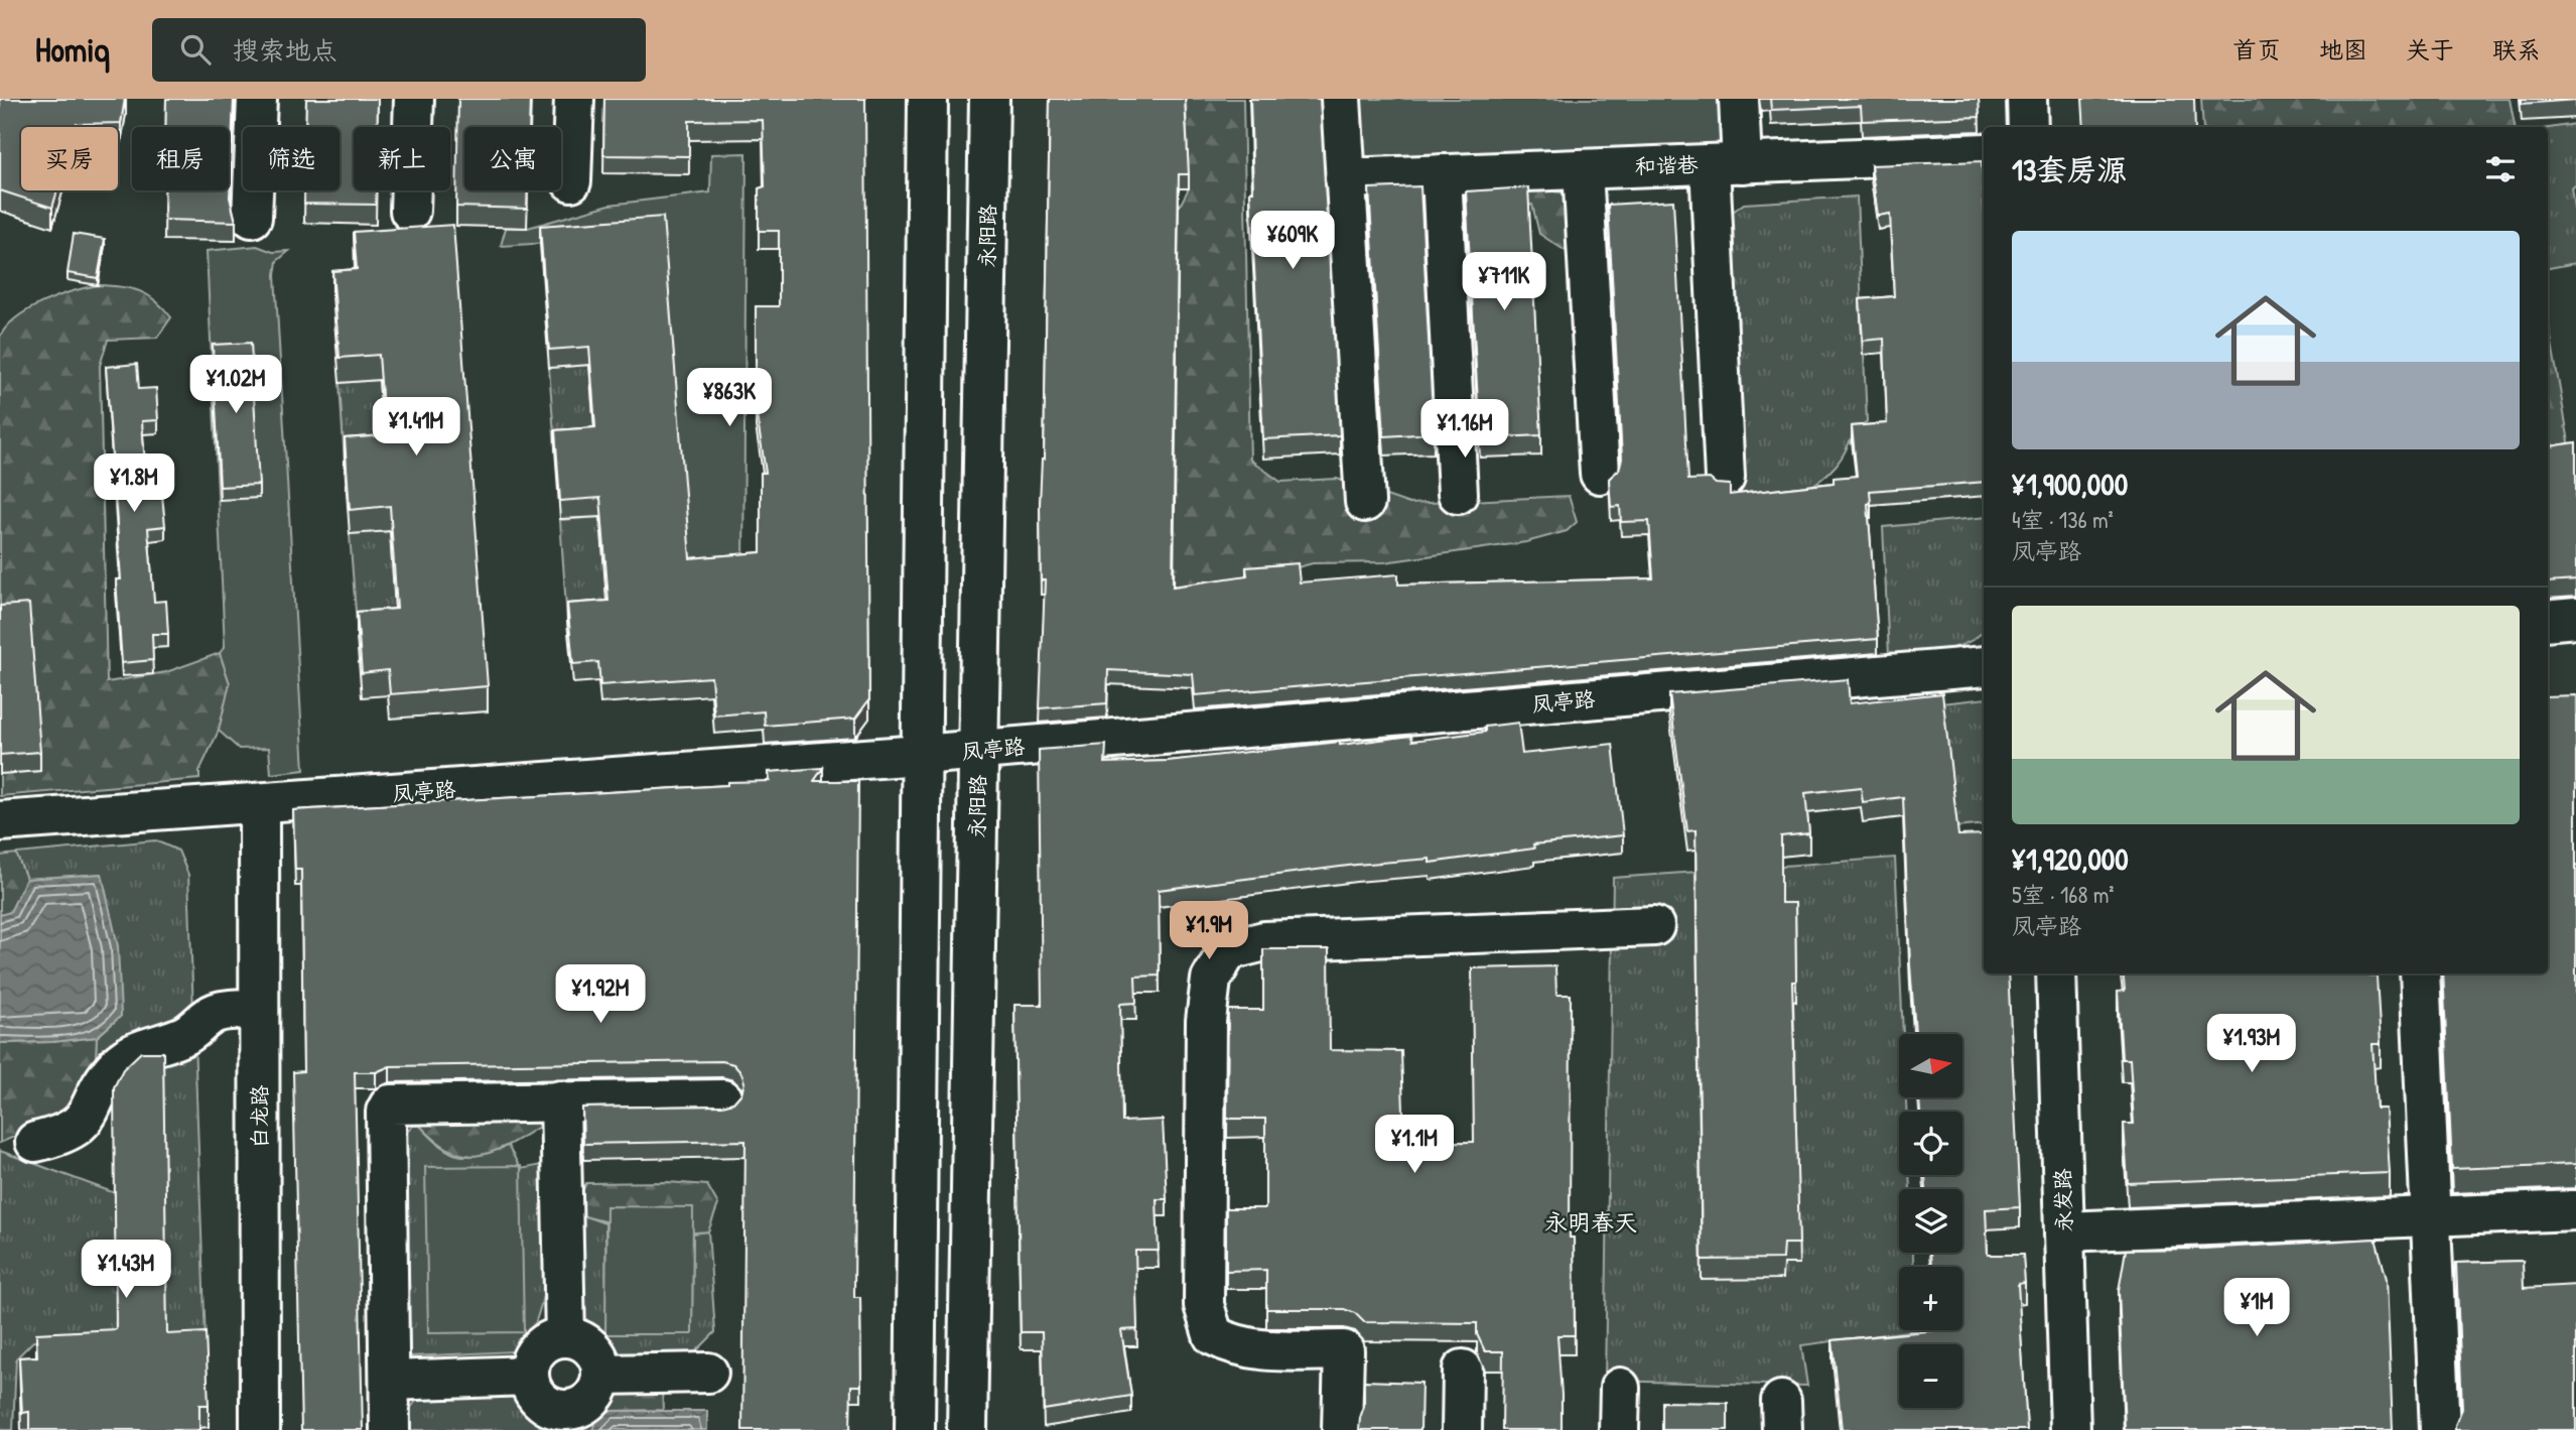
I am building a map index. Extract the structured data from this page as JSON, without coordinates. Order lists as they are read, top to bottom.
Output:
{
  "streets": {
    "street": [
      "和谐巷",
      "永阳路",
      "凤亭路",
      "白龙路",
      "永发路"
    ]
  },
  "crossings": [
    ["永阳路", "凤亭路"],
    ["凤亭路", "白龙路"]
  ],
  "districts": ["永明春天"],
  "north": "right",
  "page": {
    "header": "Homiq",
    "search": "搜索地点",
    "nav": [
      "首页",
      "地图",
      "关于",
      "联系"
    ],
    "chip": [
      "买房",
      "租房",
      "筛选",
      "新上",
      "公寓"
    ],
    "heading": "13套房源",
    "price": [
      "¥609K",
      "¥711K",
      "¥1.02M",
      "¥863K",
      "¥1.41M",
      "¥1.16M",
      "¥1.8M",
      "¥1.9M",
      "¥1.92M",
      "¥1.93M",
      "¥1.1M",
      "¥1.43M",
      "¥1M"
    ],
    "list": [
      {
        "name": "¥1,900,000",
        "note": "4室 · 136 m² · 凤亭路"
      },
      {
        "name": "¥1,920,000",
        "note": "5室 · 168 m² · 凤亭路"
      }
    ],
    "map_buttons": ["+", "−"]
  }
}
